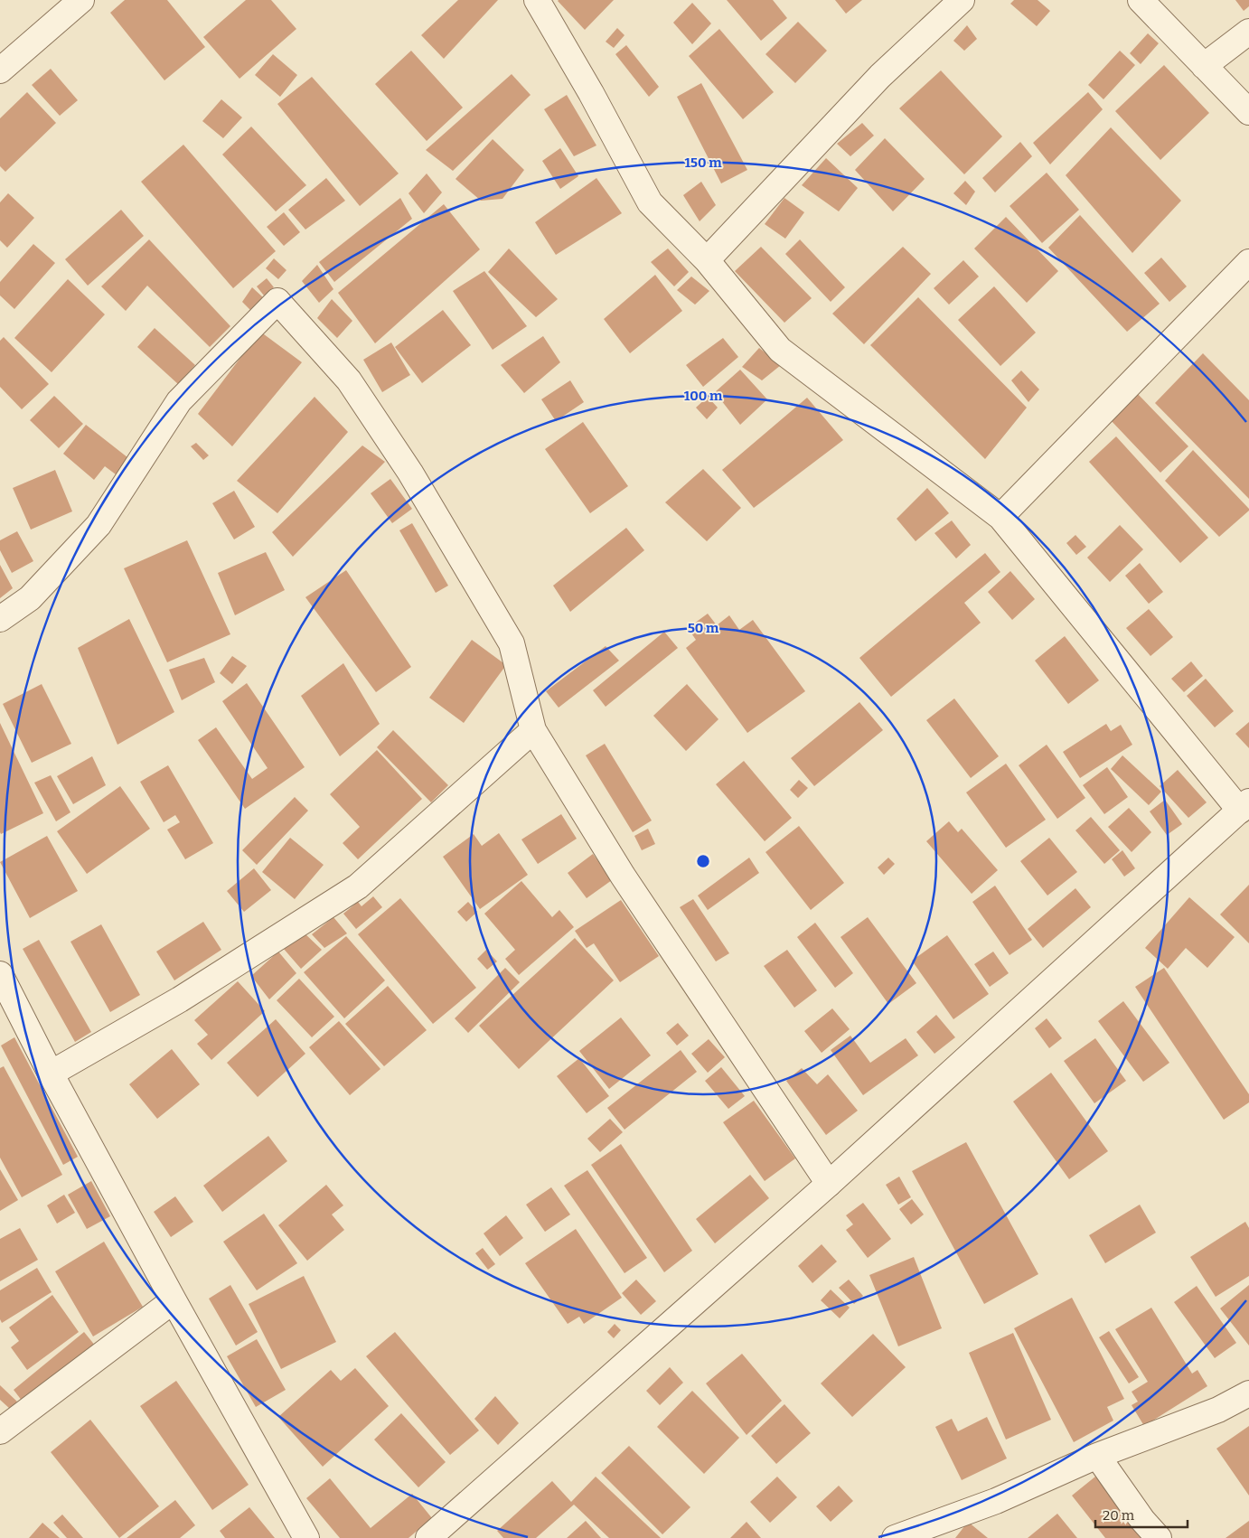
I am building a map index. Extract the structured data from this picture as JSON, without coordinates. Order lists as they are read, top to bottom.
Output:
{
  "scale_bar": "20 m",
  "rings": ["150 m", "100 m", "50 m"]
}
